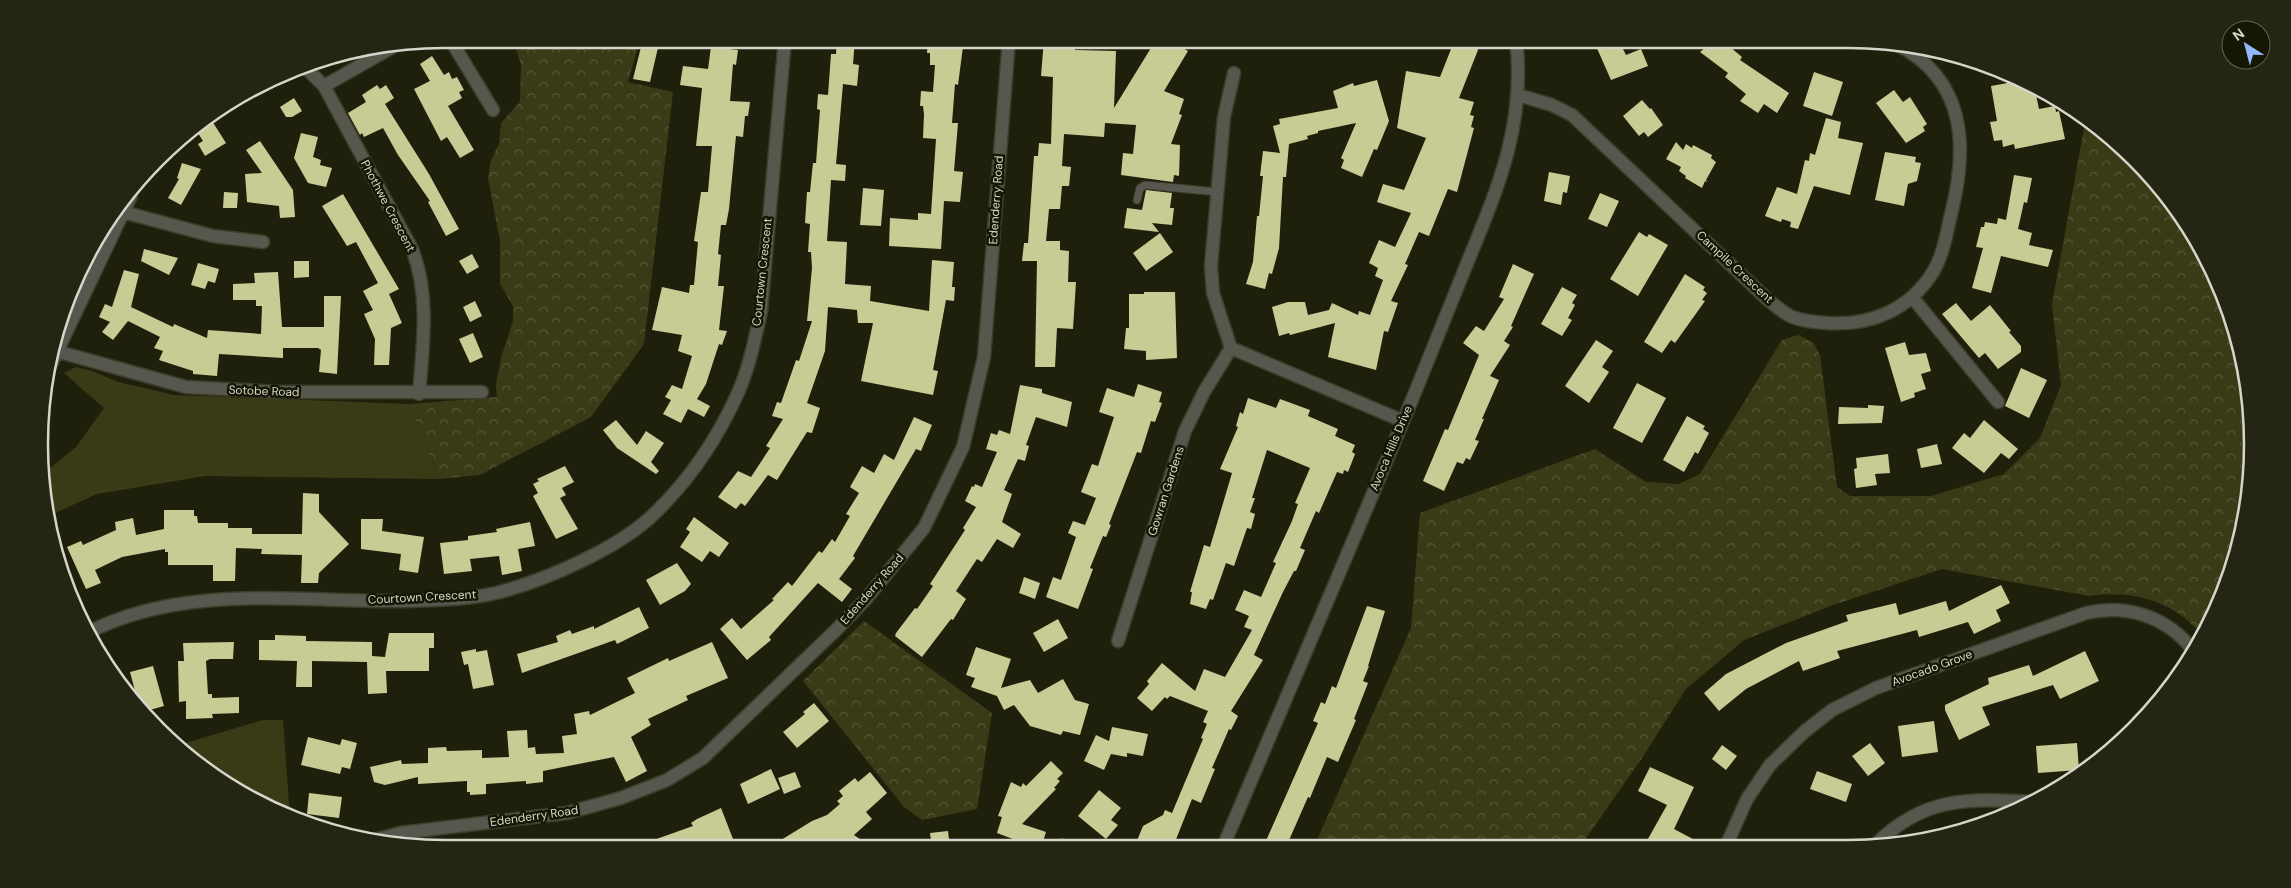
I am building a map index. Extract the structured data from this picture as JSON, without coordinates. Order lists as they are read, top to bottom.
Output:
{
  "streets": {
    "street": [
      "Edenderry Road",
      "Phothwe Crescent",
      "Campile Crescent",
      "Courtown Crescent",
      "Sotobe Road",
      "Avoca Hills Drive",
      "Gowran Gardens",
      "Avocado Grove"
    ]
  },
  "crossings": [
    ["Phothwe Crescent", "Sotobe Road"],
    ["Campile Crescent", "Avoca Hills Drive"]
  ],
  "north": "top left"
}
